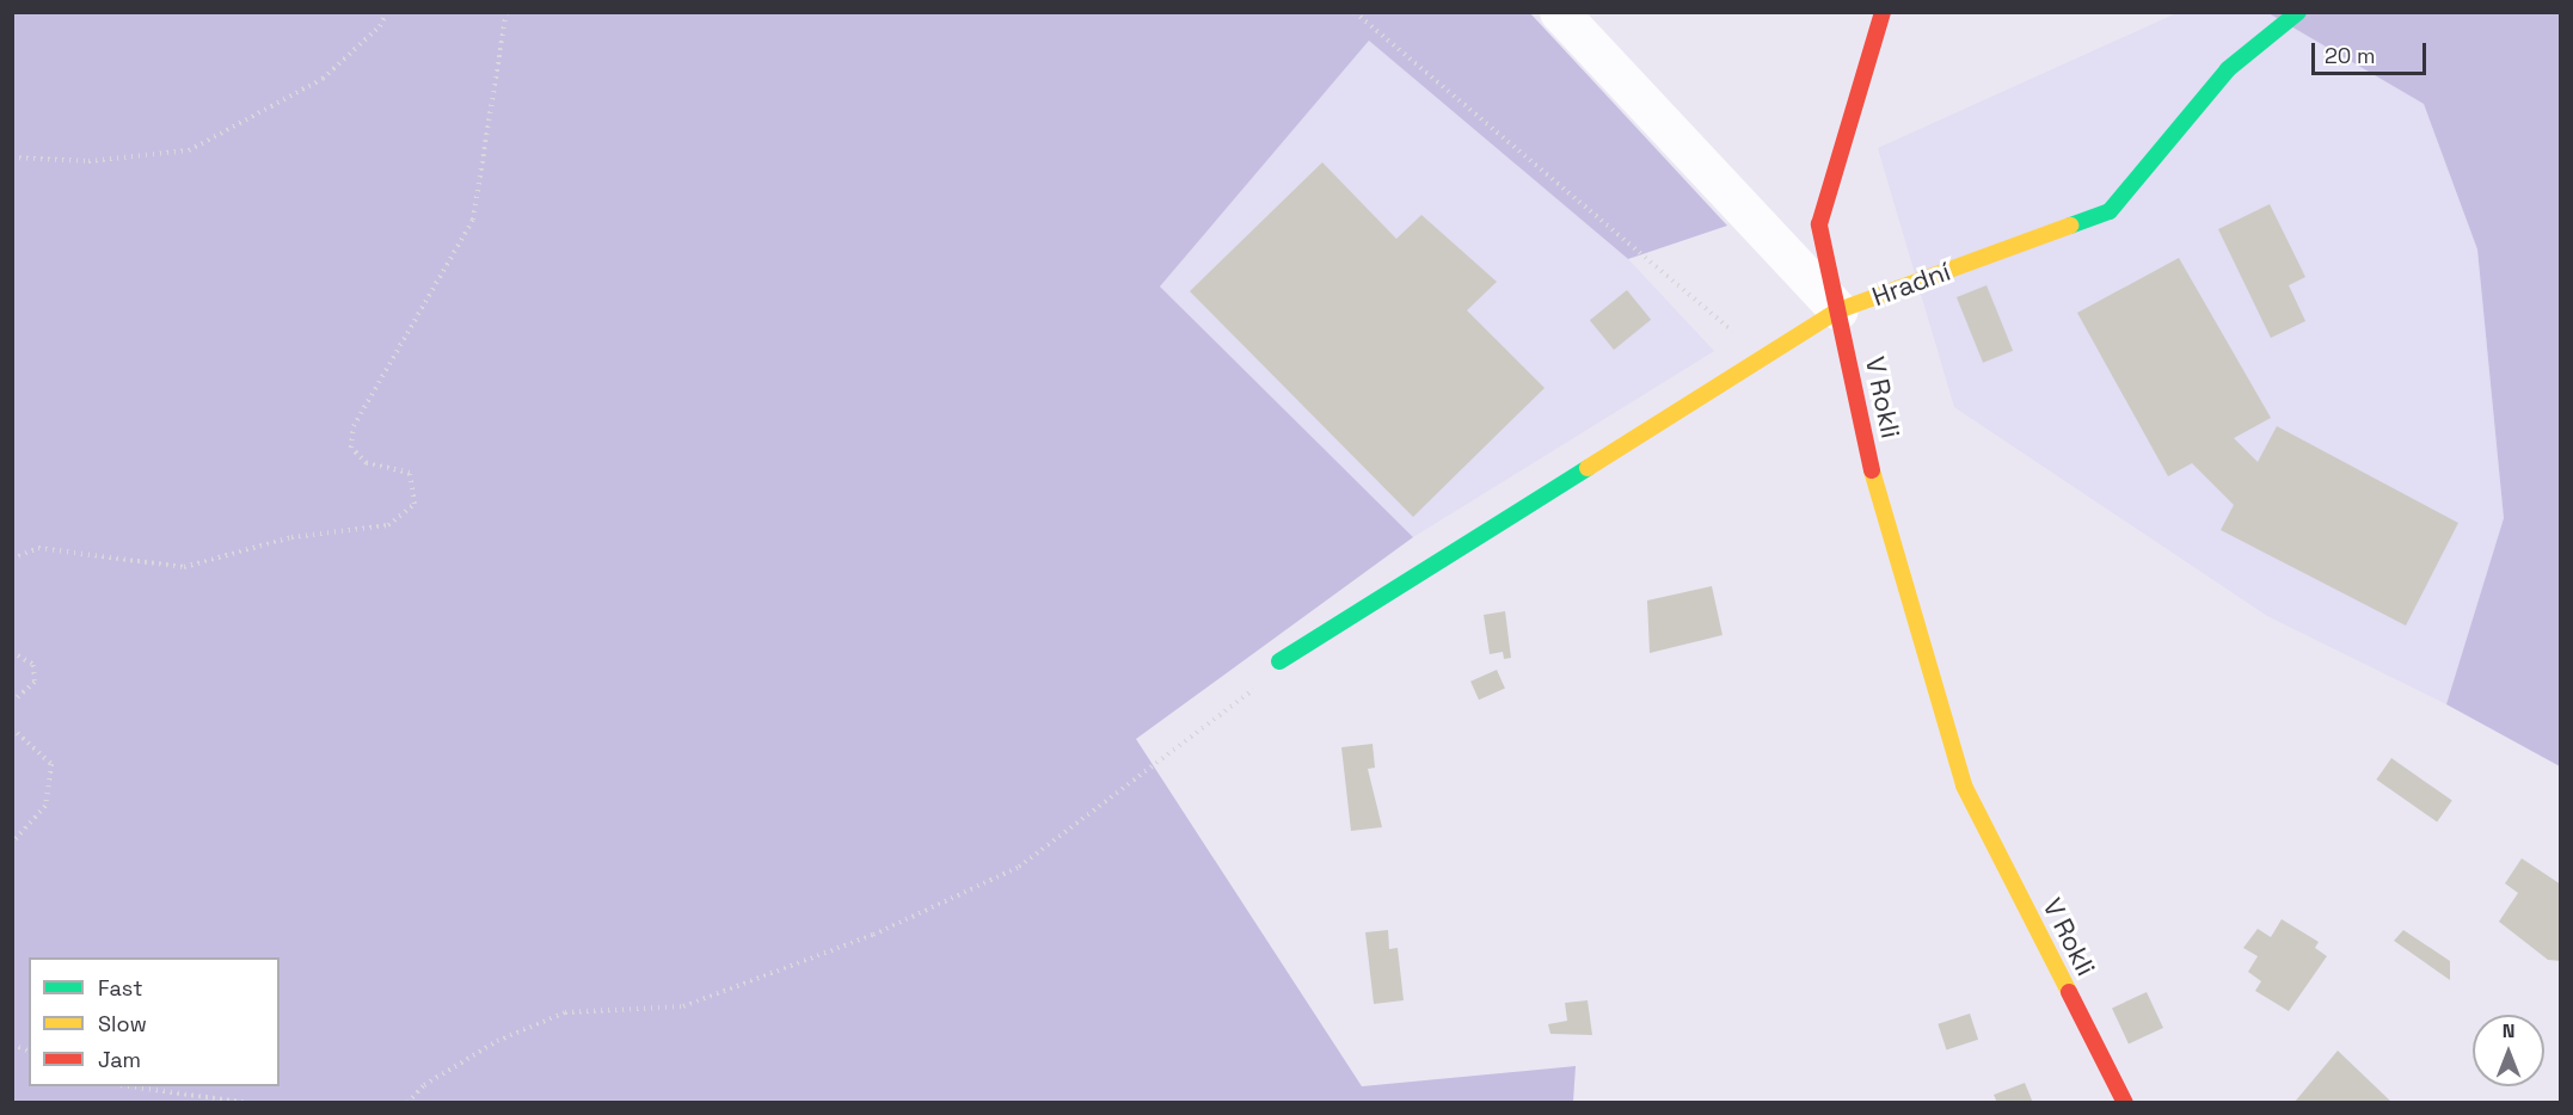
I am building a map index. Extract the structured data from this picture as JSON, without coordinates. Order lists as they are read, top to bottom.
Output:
{
  "streets": {
    "street": ["Hradní", "V Rokli"]
  },
  "crossings": [
    ["Hradní", "V Rokli"]
  ],
  "legend": ["Fast", "Slow", "Jam"],
  "scale_bar": "20 m",
  "north": "top"
}
